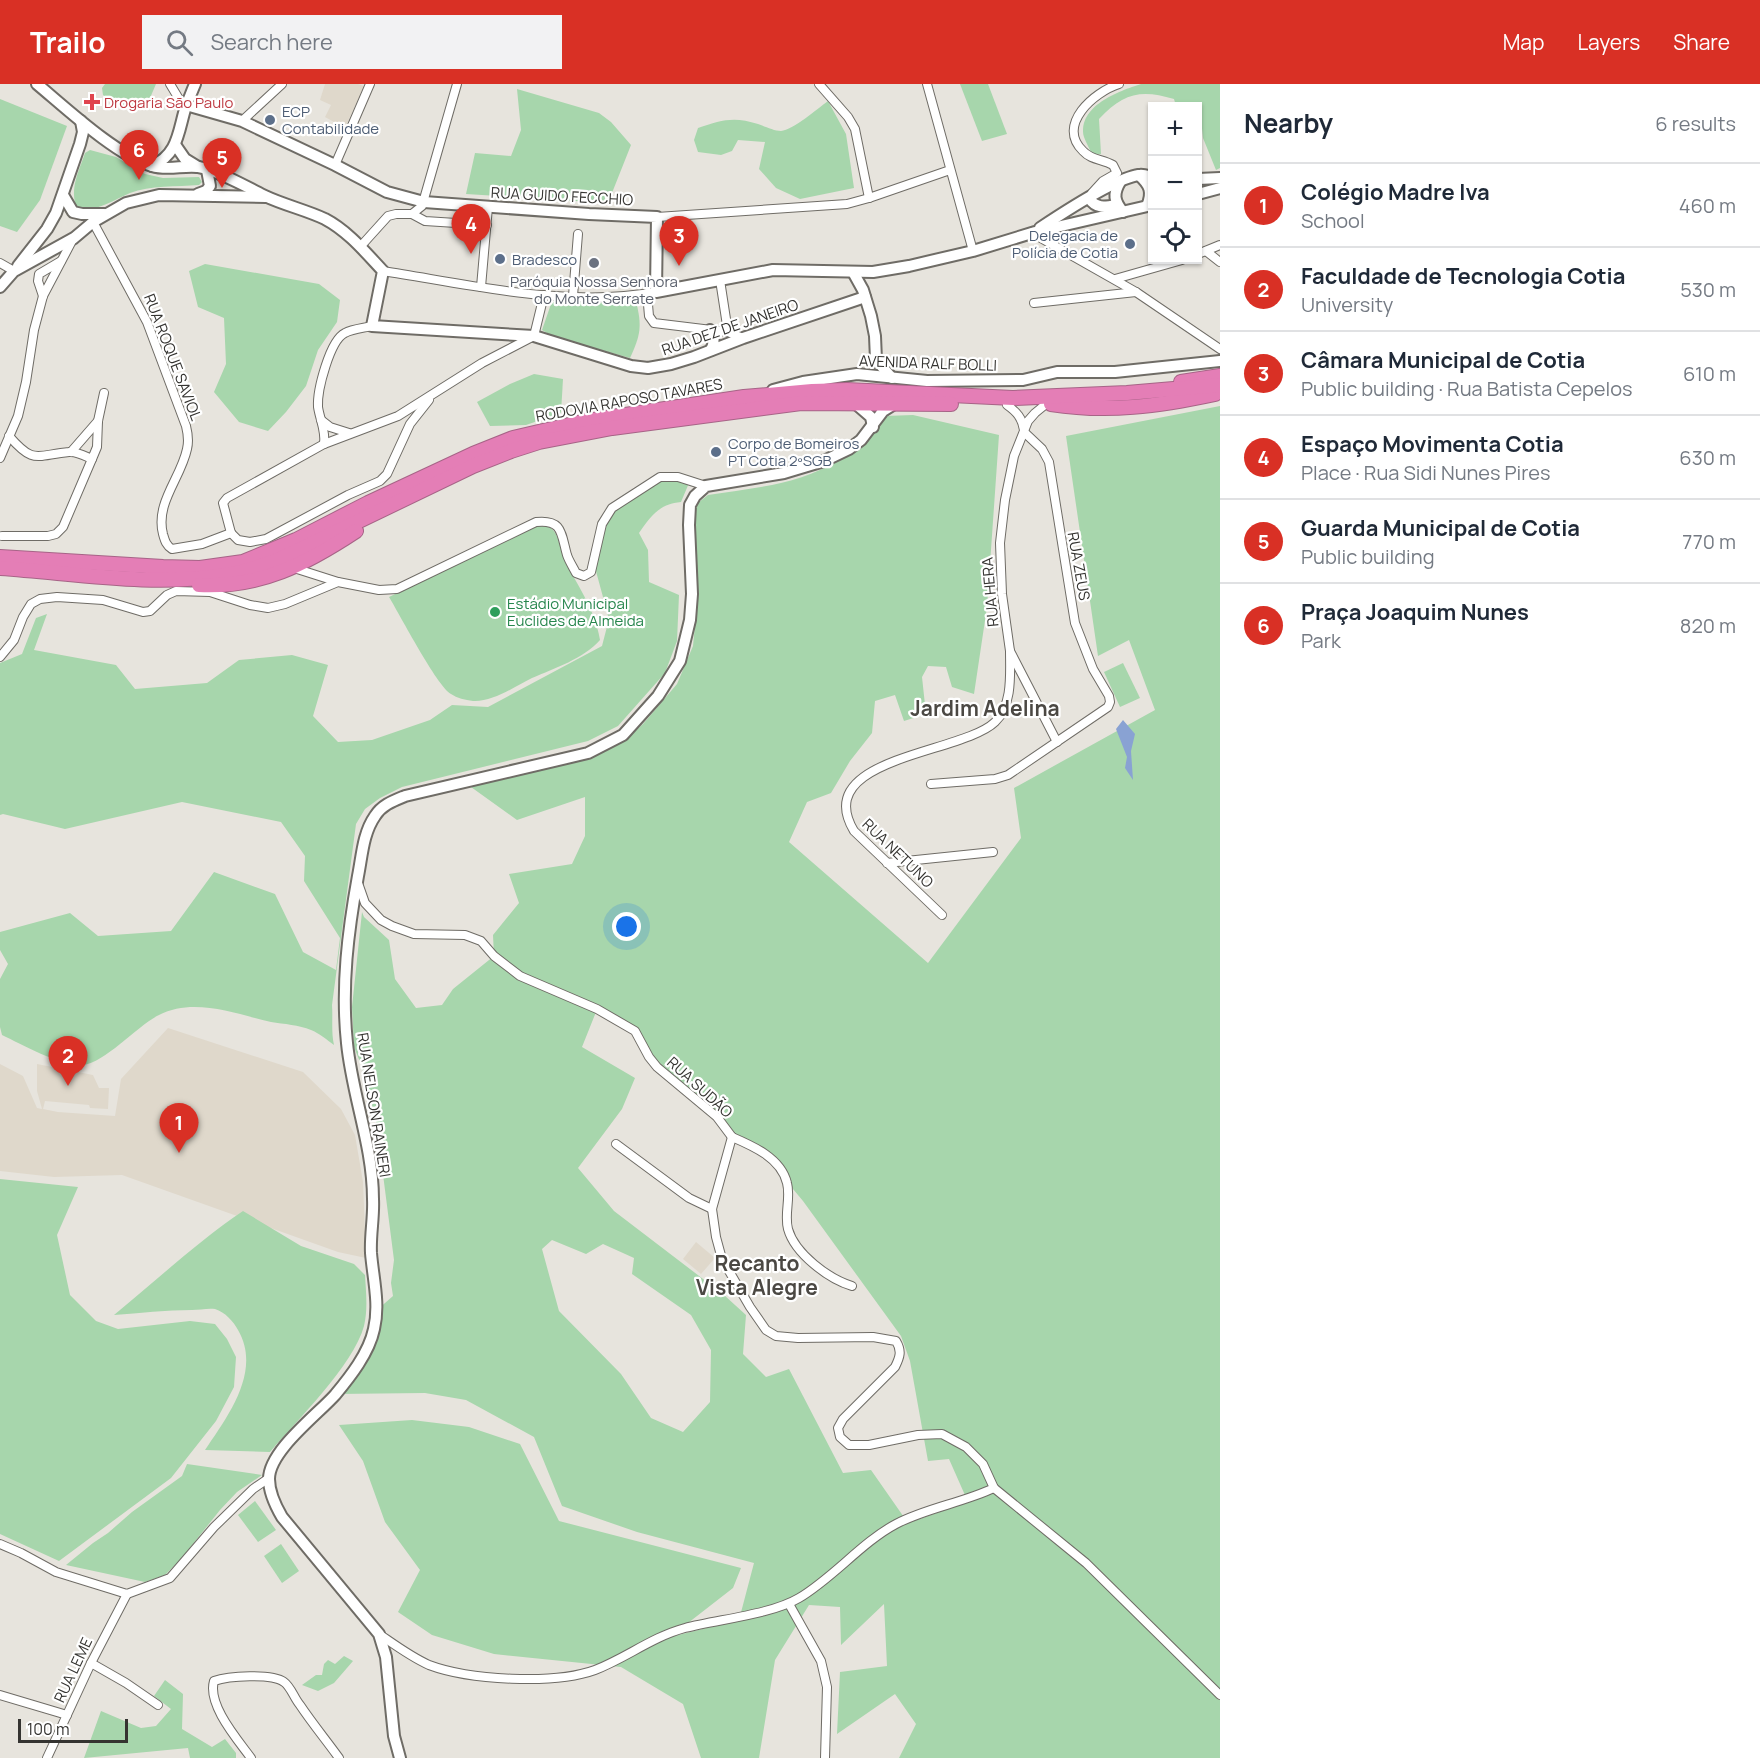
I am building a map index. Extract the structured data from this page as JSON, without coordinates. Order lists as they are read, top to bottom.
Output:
{
  "streets": {
    "highway": ["RODOVIA RAPOSO TAVARES"],
    "main road": [
      "RUA GUIDO FECCHIO",
      "RUA DEZ DE JANEIRO",
      "AVENIDA RALF BOLLI",
      "RUA NELSON RAINERI"
    ],
    "street": [
      "RUA ROQUE SAVIOL",
      "RUA ZEUS",
      "RUA HERA",
      "RUA NETUNO",
      "RUA SUDÃO",
      "RUA LEME"
    ]
  },
  "crossings": [
    ["AVENIDA RALF BOLLI", "RODOVIA RAPOSO TAVARES"],
    ["RODOVIA RAPOSO TAVARES", "RUA ZEUS"],
    ["RODOVIA RAPOSO TAVARES", "RUA HERA"],
    ["RUA ZEUS", "RUA HERA"],
    ["RUA HERA", "RUA NETUNO"],
    ["RUA SUDÃO", "RUA NELSON RAINERI"]
  ],
  "districts": ["Jardim Adelina", "Recanto Vista Alegre"],
  "places": {
    "health": ["Drogaria São Paulo"],
    "other": [
      "ECP Contabilidade",
      "Delegacia de Polícia de Cotia",
      "Bradesco",
      "Paróquia Nossa Senhora do Monte Serrate",
      "Corpo de Bomeiros PT Cotia 2ºSGB",
      "Estádio Municipal Euclides de Almeida"
    ]
  },
  "scale_bar": "100 m",
  "page": {
    "header": "Trailo",
    "search": "Search here",
    "nav": ["Map", "Layers", "Share"],
    "heading": ["Nearby", "6 results"],
    "map_buttons": ["+", "−"],
    "pins": [
      "6",
      "5",
      "4",
      "3",
      "2",
      "1"
    ],
    "list": [
      {
        "mark": "1",
        "name": "Colégio Madre Iva",
        "note": "School",
        "value": "460 m"
      },
      {
        "mark": "2",
        "name": "Faculdade de Tecnologia Cotia",
        "note": "University",
        "value": "530 m"
      },
      {
        "mark": "3",
        "name": "Câmara Municipal de Cotia",
        "note": "Public building · Rua Batista Cepelos",
        "value": "610 m"
      },
      {
        "mark": "4",
        "name": "Espaço Movimenta Cotia",
        "note": "Place · Rua Sidi Nunes Pires",
        "value": "630 m"
      },
      {
        "mark": "5",
        "name": "Guarda Municipal de Cotia",
        "note": "Public building",
        "value": "770 m"
      },
      {
        "mark": "6",
        "name": "Praça Joaquim Nunes",
        "note": "Park",
        "value": "820 m"
      }
    ],
    "scale": "100 m"
  }
}
